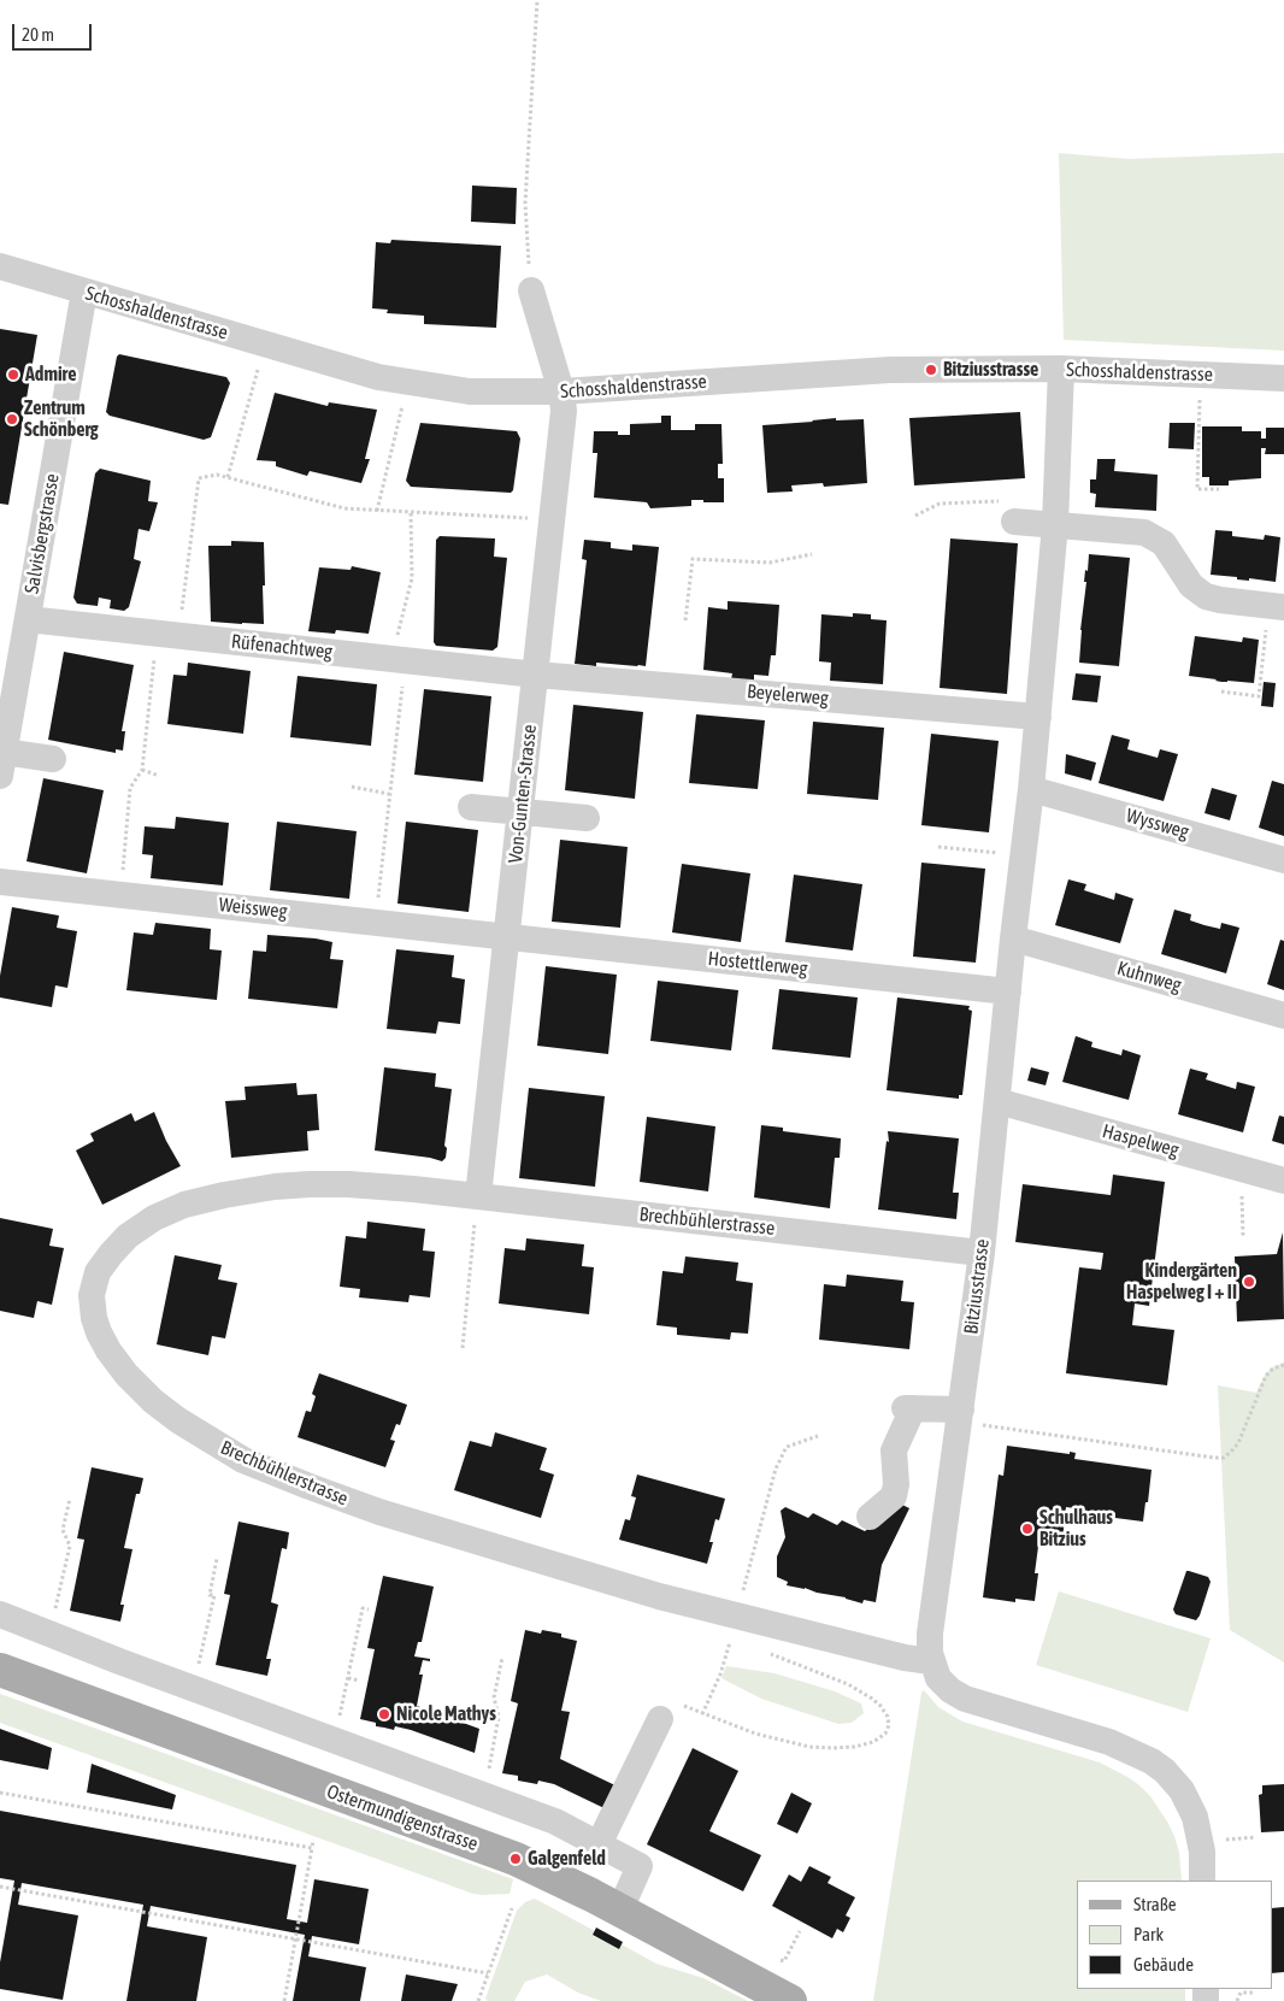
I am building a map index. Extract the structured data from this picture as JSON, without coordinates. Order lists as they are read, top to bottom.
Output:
{
  "streets": {
    "main road": ["Ostermundigenstrasse"],
    "street": [
      "Schosshaldenstrasse",
      "Salvisbergstrasse",
      "Rüfenachtweg",
      "Beyelerweg",
      "Von-Gunten-Strasse",
      "Wyssweg",
      "Weissweg",
      "Hostettlerweg",
      "Kuhnweg",
      "Haspelweg",
      "Brechbühlerstrasse",
      "Bitziusstrasse"
    ]
  },
  "crossings": [
    ["Schosshaldenstrasse", "Salvisbergstrasse"],
    ["Schosshaldenstrasse", "Von-Gunten-Strasse"],
    ["Schosshaldenstrasse", "Bitziusstrasse"],
    ["Salvisbergstrasse", "Rüfenachtweg"],
    ["Rüfenachtweg", "Beyelerweg"],
    ["Rüfenachtweg", "Von-Gunten-Strasse"],
    ["Beyelerweg", "Von-Gunten-Strasse"],
    ["Beyelerweg", "Bitziusstrasse"],
    ["Von-Gunten-Strasse", "Weissweg"],
    ["Von-Gunten-Strasse", "Hostettlerweg"],
    ["Von-Gunten-Strasse", "Brechbühlerstrasse"],
    ["Wyssweg", "Bitziusstrasse"],
    ["Weissweg", "Hostettlerweg"],
    ["Hostettlerweg", "Bitziusstrasse"],
    ["Kuhnweg", "Bitziusstrasse"],
    ["Haspelweg", "Bitziusstrasse"],
    ["Brechbühlerstrasse", "Bitziusstrasse"]
  ],
  "places": [
    "Bitziusstrasse",
    "Admire",
    "Zentrum Schönberg",
    "Kindergärten Haspelweg I + II",
    "Schulhaus Bitzius",
    "Nicole Mathys",
    "Galgenfeld"
  ],
  "legend": ["Straße", "Park", "Gebäude"],
  "scale_bar": "20 m"
}
